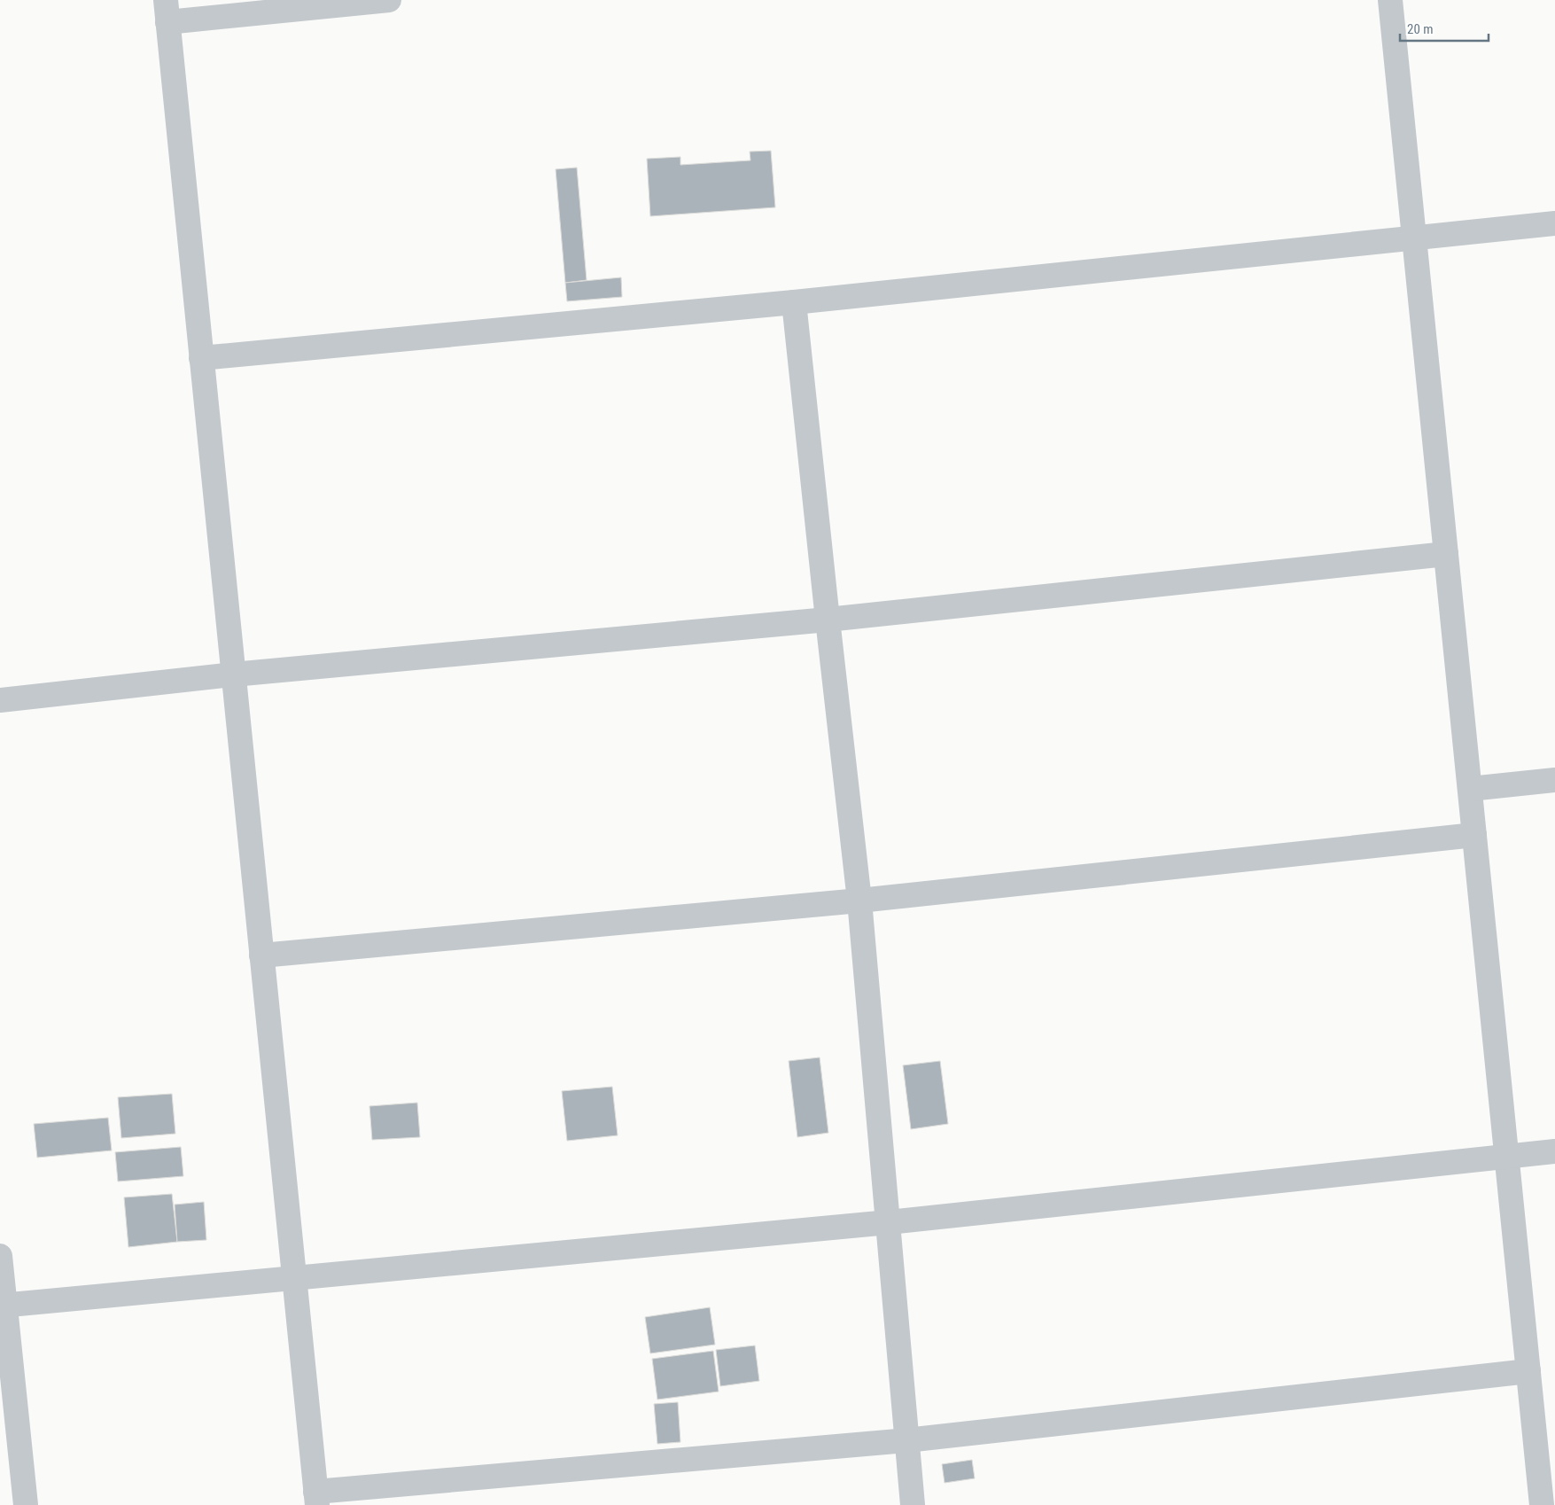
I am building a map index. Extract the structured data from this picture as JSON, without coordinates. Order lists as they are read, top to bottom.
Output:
{
  "scale_bar": "20 m"
}
